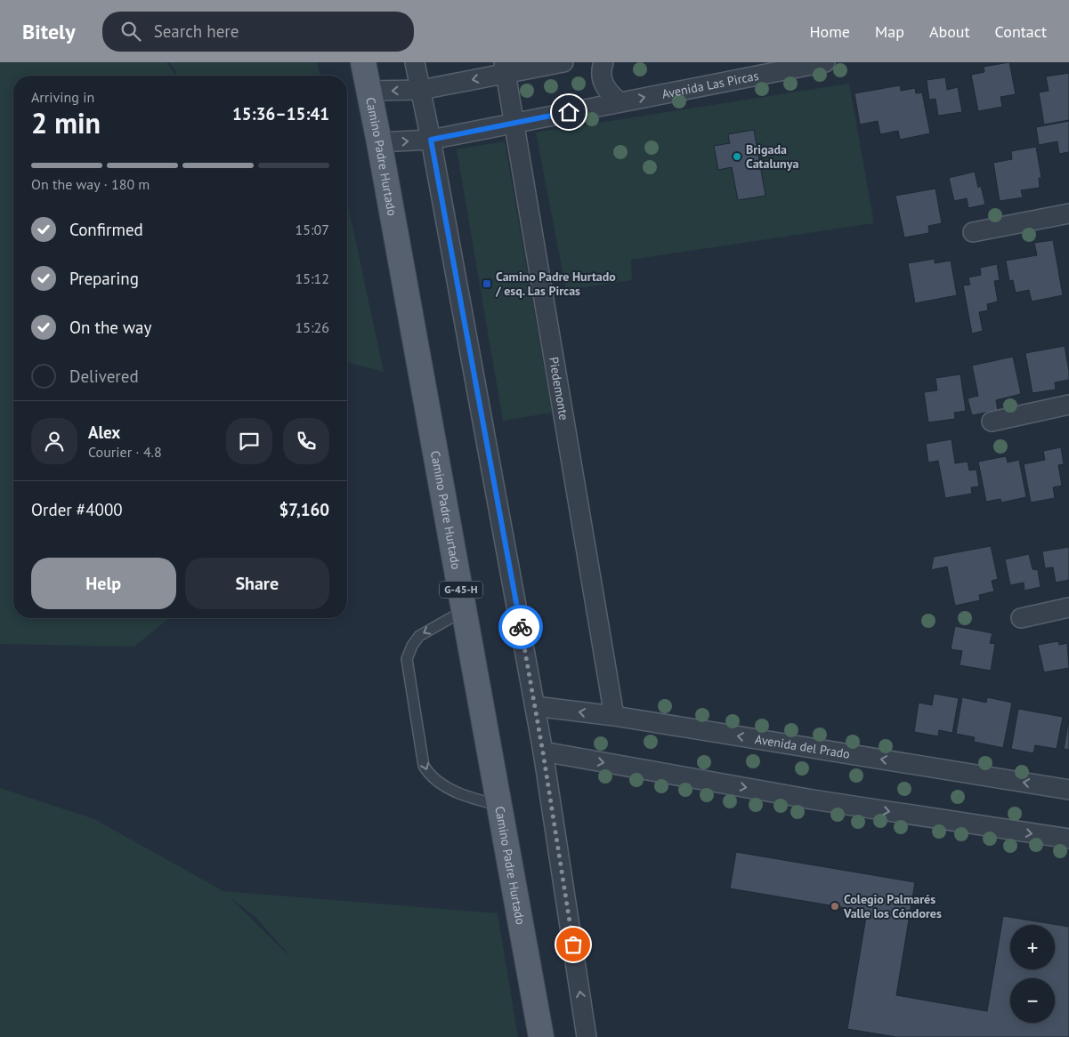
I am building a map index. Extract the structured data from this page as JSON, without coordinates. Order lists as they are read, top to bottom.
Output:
{
  "streets": {
    "main road": ["Camino Padre Hurtado", "G-45-H"],
    "street": ["Avenida Las Pircas", "Piedemonte", "Avenida del Prado"]
  },
  "crossings": [
    ["Avenida Las Pircas", "Camino Padre Hurtado"],
    ["Avenida Las Pircas", "Piedemonte"],
    ["Piedemonte", "Avenida del Prado"]
  ],
  "one_way": ["Avenida Las Pircas"],
  "places": {
    "other": ["Brigada Catalunya", "Colegio Palmarés Valle los Cóndores"],
    "transit": ["Camino Padre Hurtado / esq. Las Pircas"]
  },
  "page": {
    "header": "Bitely",
    "search": "Search here",
    "nav": [
      "Home",
      "Map",
      "About",
      "Contact"
    ],
    "heading": ["2 min", "Arriving in", "15:36–15:41"],
    "panel": [
      "Alex",
      "Courier · 4.8",
      "Order #4000",
      "$7,160"
    ],
    "bar": "On the way · 180 m",
    "list": [
      ["Confirmed", "15:07"],
      ["Preparing", "15:12"],
      ["On the way", "15:26"],
      "Delivered"
    ],
    "buttons": ["Help", "Share"],
    "map_buttons": ["+", "−"]
  }
}
